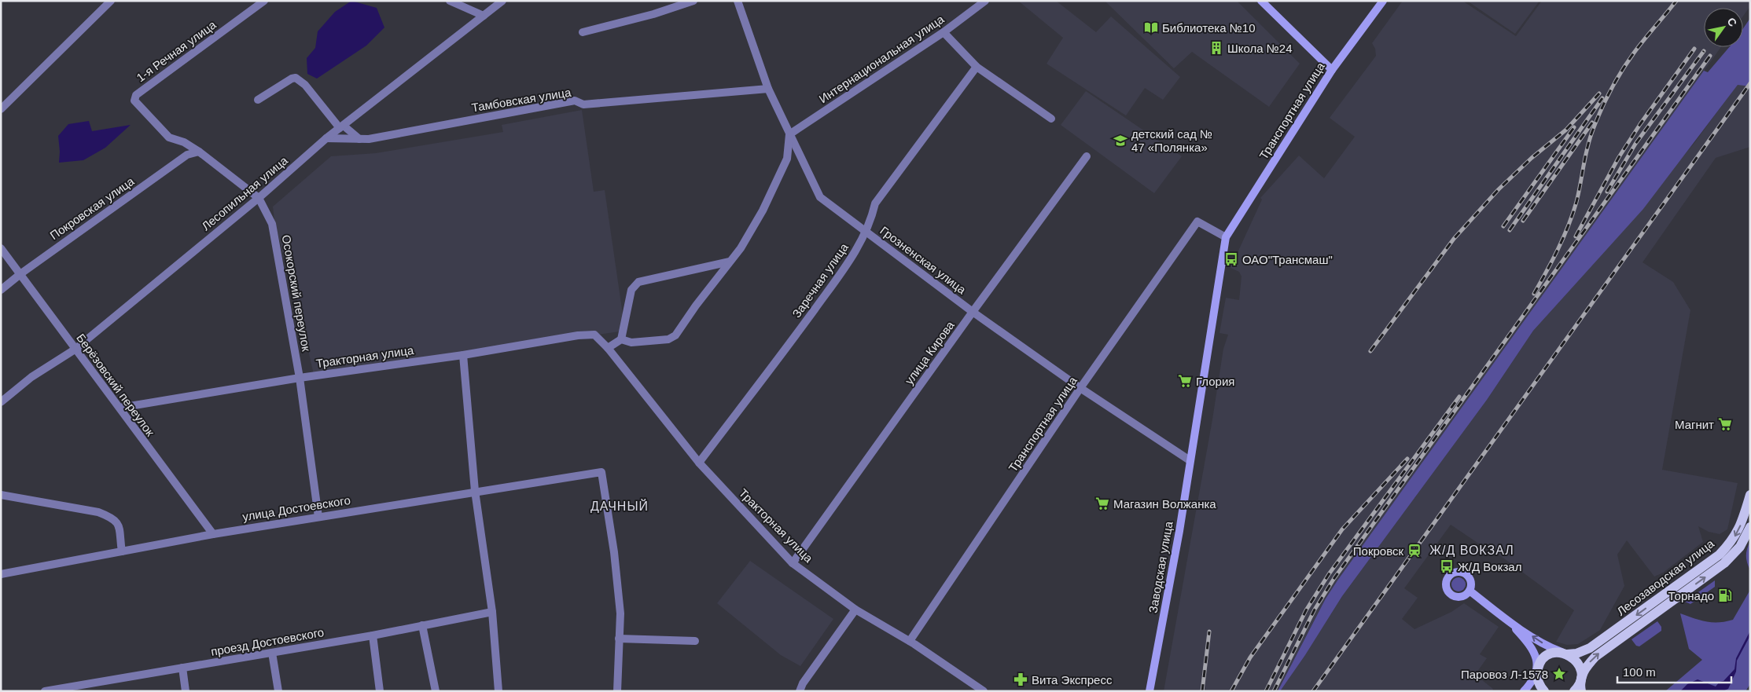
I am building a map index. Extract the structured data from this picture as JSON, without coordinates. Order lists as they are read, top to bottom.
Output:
{
  "streets": {
    "main road": ["Лесозаводская улица"],
    "street": [
      "1-я Речная улица",
      "Интернациональная улица",
      "Тамбовская улица",
      "Транспортная улица",
      "Лесопильная улица",
      "Покровская улица",
      "Грозненская улица",
      "Заречная улица",
      "Осокорский переулок",
      "улица Кирова",
      "Тракторная улица",
      "Берёзовский переулок",
      "улица Достоевского",
      "Заводская улица",
      "проезд Достоевского"
    ]
  },
  "crossings": [
    ["1-я Речная улица", "Покровская улица"],
    ["1-я Речная улица", "Осокорский переулок"],
    ["Интернациональная улица", "Грозненская улица"],
    ["Тамбовская улица", "Лесопильная улица"],
    ["Тамбовская улица", "Грозненская улица"],
    ["Транспортная улица", "Грозненская улица"],
    ["Транспортная улица", "Тракторная улица"],
    ["Транспортная улица", "Заводская улица"],
    ["Лесопильная улица", "Осокорский переулок"],
    ["Лесопильная улица", "Берёзовский переулок"],
    ["Покровская улица", "Осокорский переулок"],
    ["Покровская улица", "Берёзовский переулок"],
    ["Грозненская улица", "Заречная улица"],
    ["Грозненская улица", "улица Кирова"],
    ["Грозненская улица", "Заводская улица"],
    ["Заречная улица", "Тракторная улица"],
    ["Осокорский переулок", "Тракторная улица"],
    ["Осокорский переулок", "улица Достоевского"],
    ["улица Кирова", "Тракторная улица"],
    ["Тракторная улица", "Берёзовский переулок"],
    ["Берёзовский переулок", "улица Достоевского"]
  ],
  "districts": ["ДАЧНЫЙ", "Ж/Д ВОКЗАЛ"],
  "places": {
    "library": ["Библиотека №10"],
    "building": ["Школа №24"],
    "school or university": ["детский сад № 47 «Полянка»"],
    "bus stop": ["ОАО\"Трансмаш\"", "Ж/Д Вокзал"],
    "supermarket": ["Глория", "Магнит", "Магазин Волжанка"],
    "station": ["Покровск"],
    "fuel station": ["Торнадо"],
    "place": ["Паровоз Л-1578"],
    "pharmacy": ["Вита Экспресс"]
  },
  "scale_bar": "100 m",
  "north": "top right"
}
